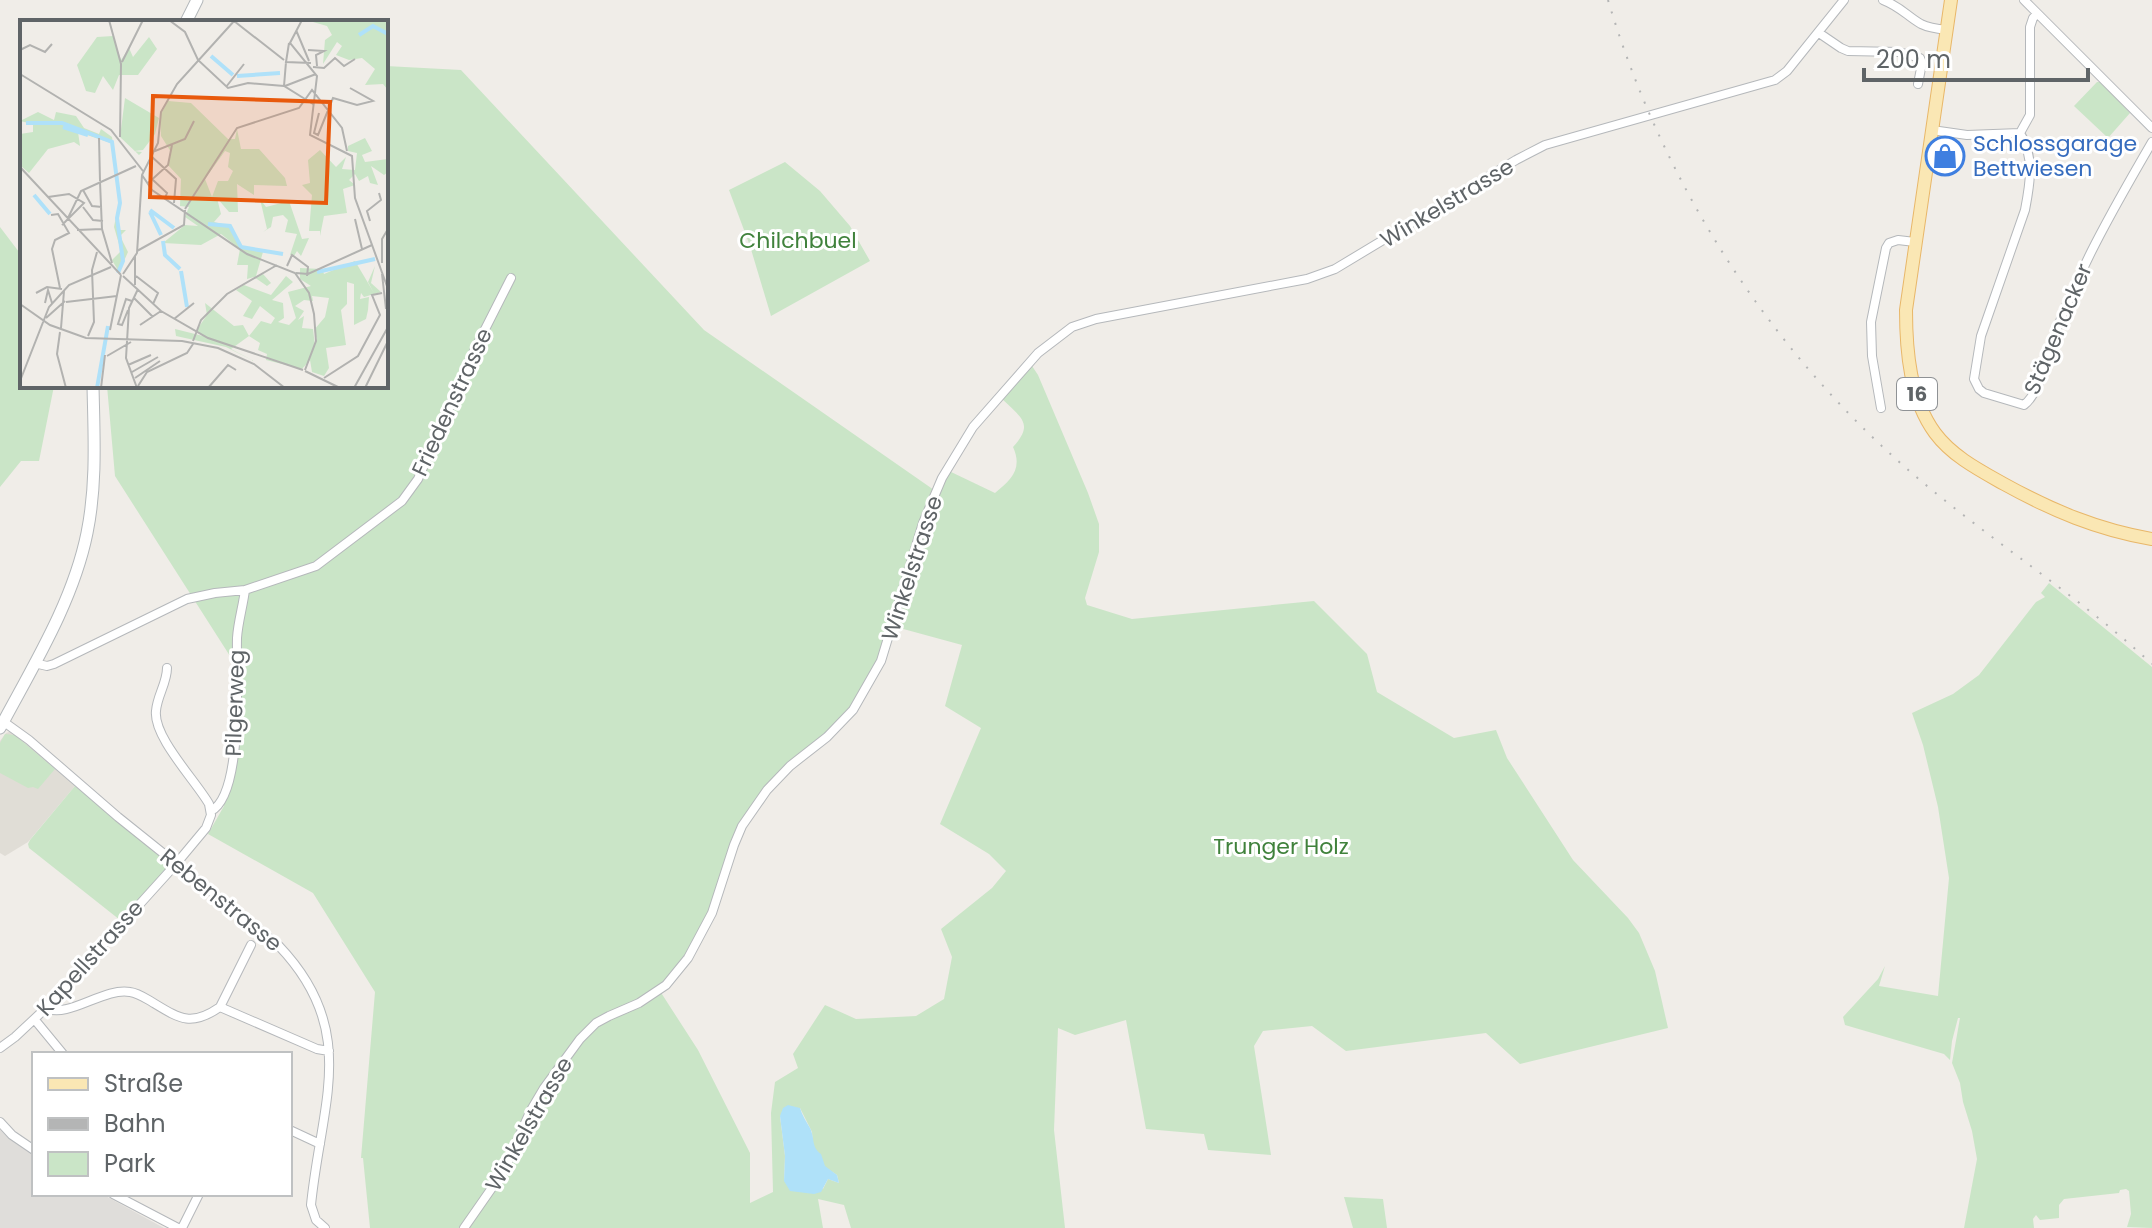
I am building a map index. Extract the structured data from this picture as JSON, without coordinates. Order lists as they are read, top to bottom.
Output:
{
  "streets": {
    "main road": ["16"],
    "street": [
      "Winkelstrasse",
      "Stägenacker",
      "Friedenstrasse",
      "Pilgerweg",
      "Rebenstrasse",
      "Kapellstrasse"
    ]
  },
  "crossings": [
    ["Friedenstrasse", "Pilgerweg"],
    ["Pilgerweg", "Rebenstrasse"],
    ["Pilgerweg", "Kapellstrasse"],
    ["Rebenstrasse", "Kapellstrasse"]
  ],
  "parks": ["Chilchbuel", "Trunger Holz"],
  "places": {
    "shop": ["Schlossgarage Bettwiesen"]
  },
  "legend": ["Straße", "Bahn", "Park"],
  "scale_bar": "200 m"
}
